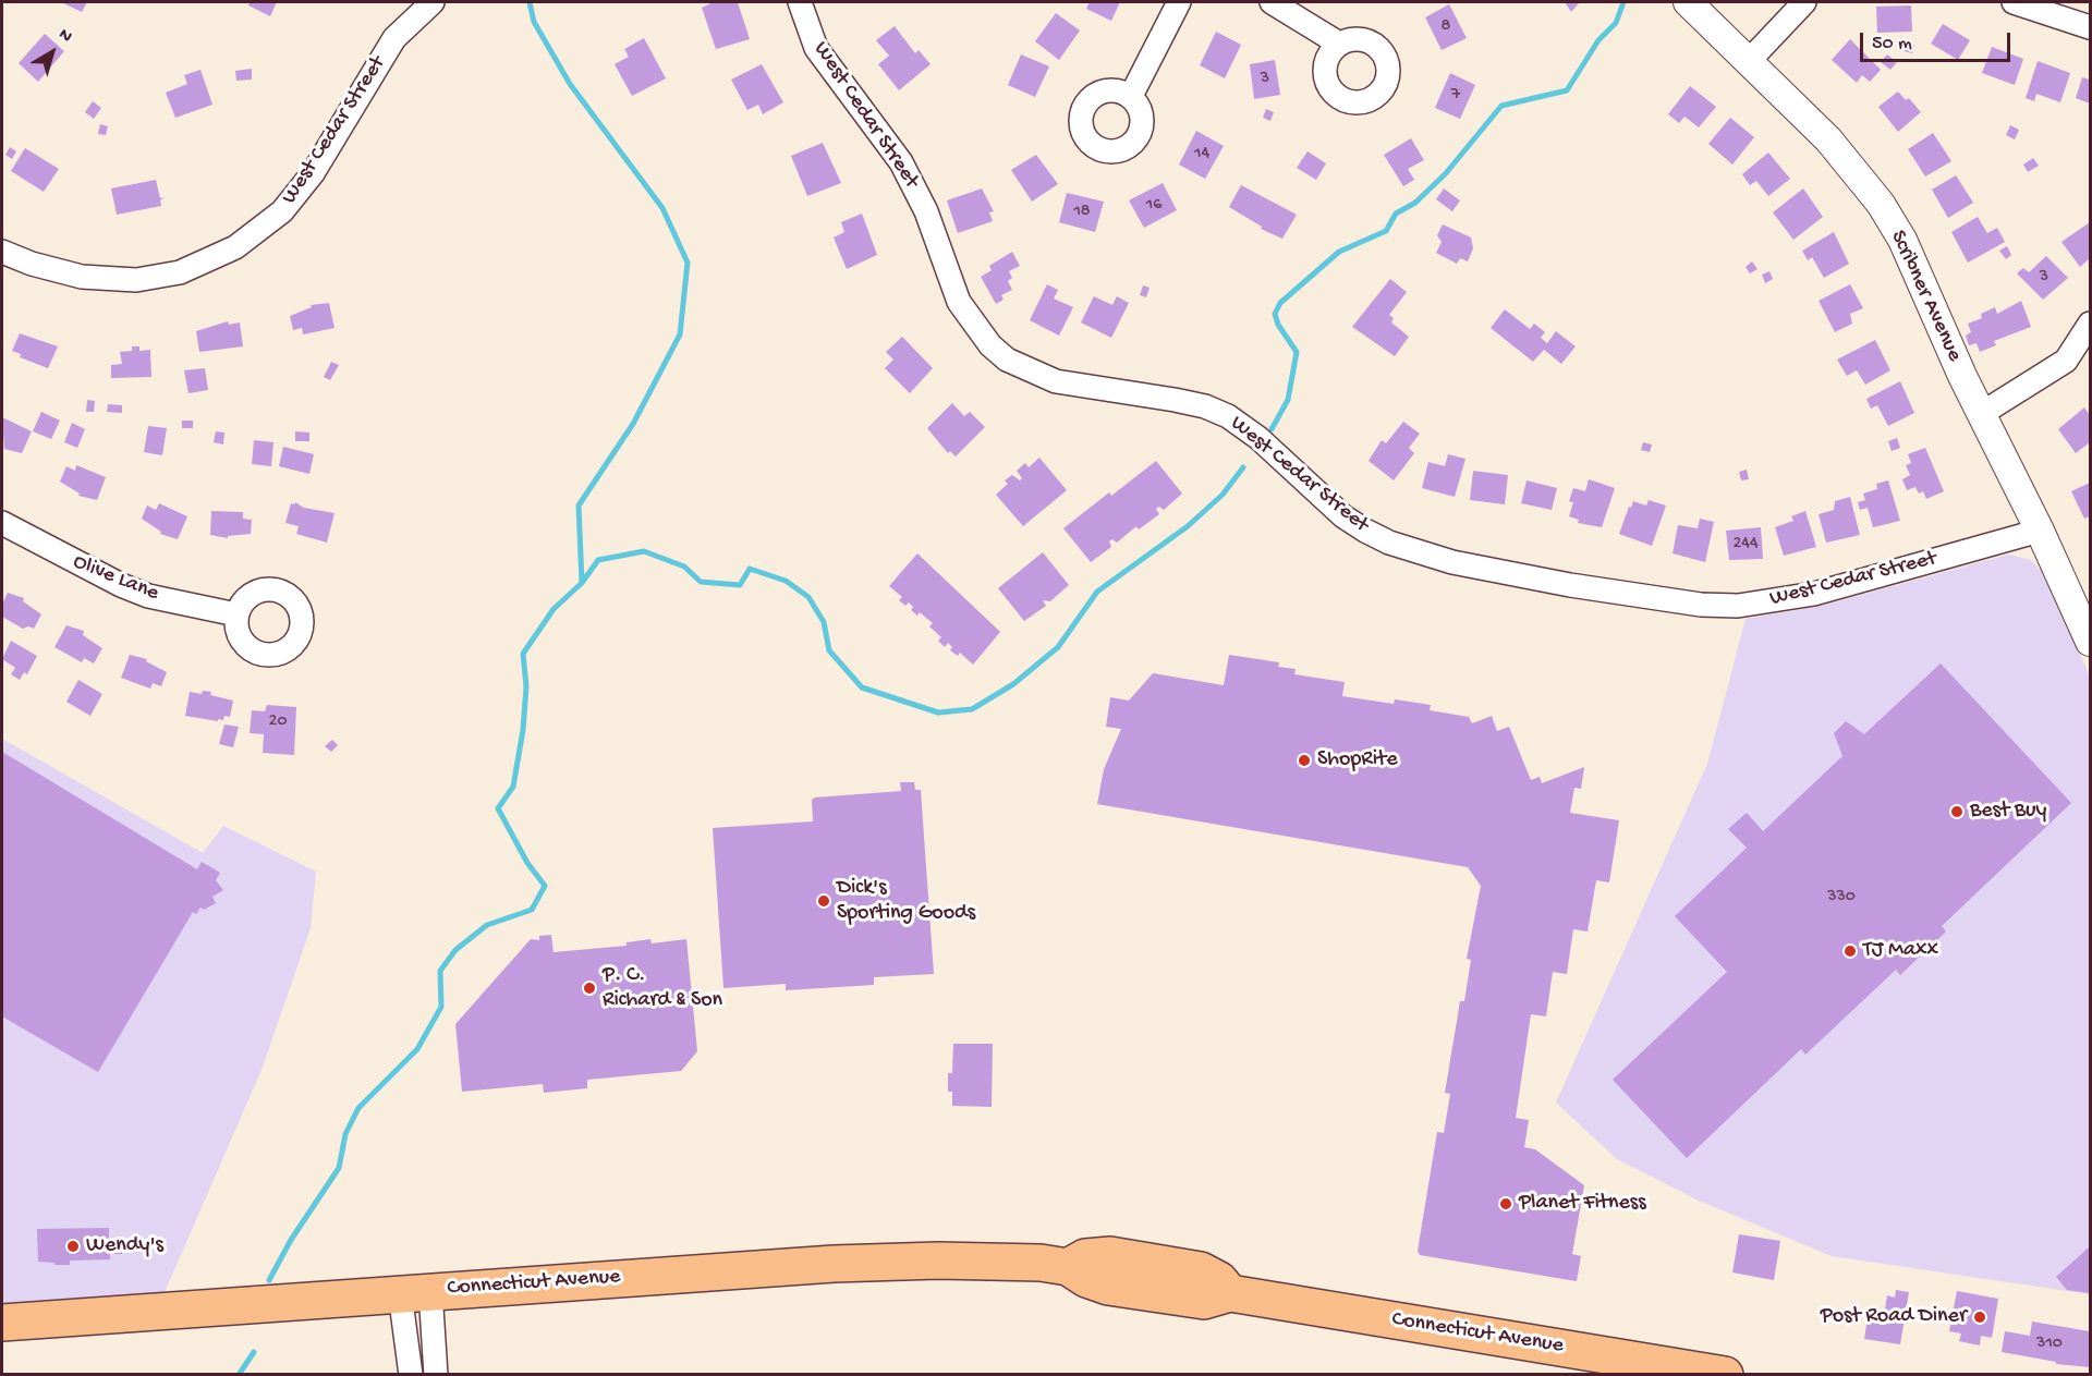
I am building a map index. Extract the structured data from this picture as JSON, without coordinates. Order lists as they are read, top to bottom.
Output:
{
  "streets": {
    "main road": ["Connecticut Avenue"],
    "street": ["West Cedar Street", "Scribner Avenue", "Olive Lane"]
  },
  "crossings": [
    ["West Cedar Street", "Scribner Avenue"]
  ],
  "places": [
    "ShopRite",
    "Best Buy",
    "Dick's Sporting Goods",
    "TJ Maxx",
    "P. C. Richard & Son",
    "Planet Fitness",
    "Wendy's",
    "Post Road Diner"
  ],
  "house_numbers": [
    "8",
    "3",
    "7",
    "14",
    "16",
    "18",
    "3",
    "244",
    "20",
    "330",
    "310"
  ],
  "scale_bar": "50 m",
  "north": "top right"
}
